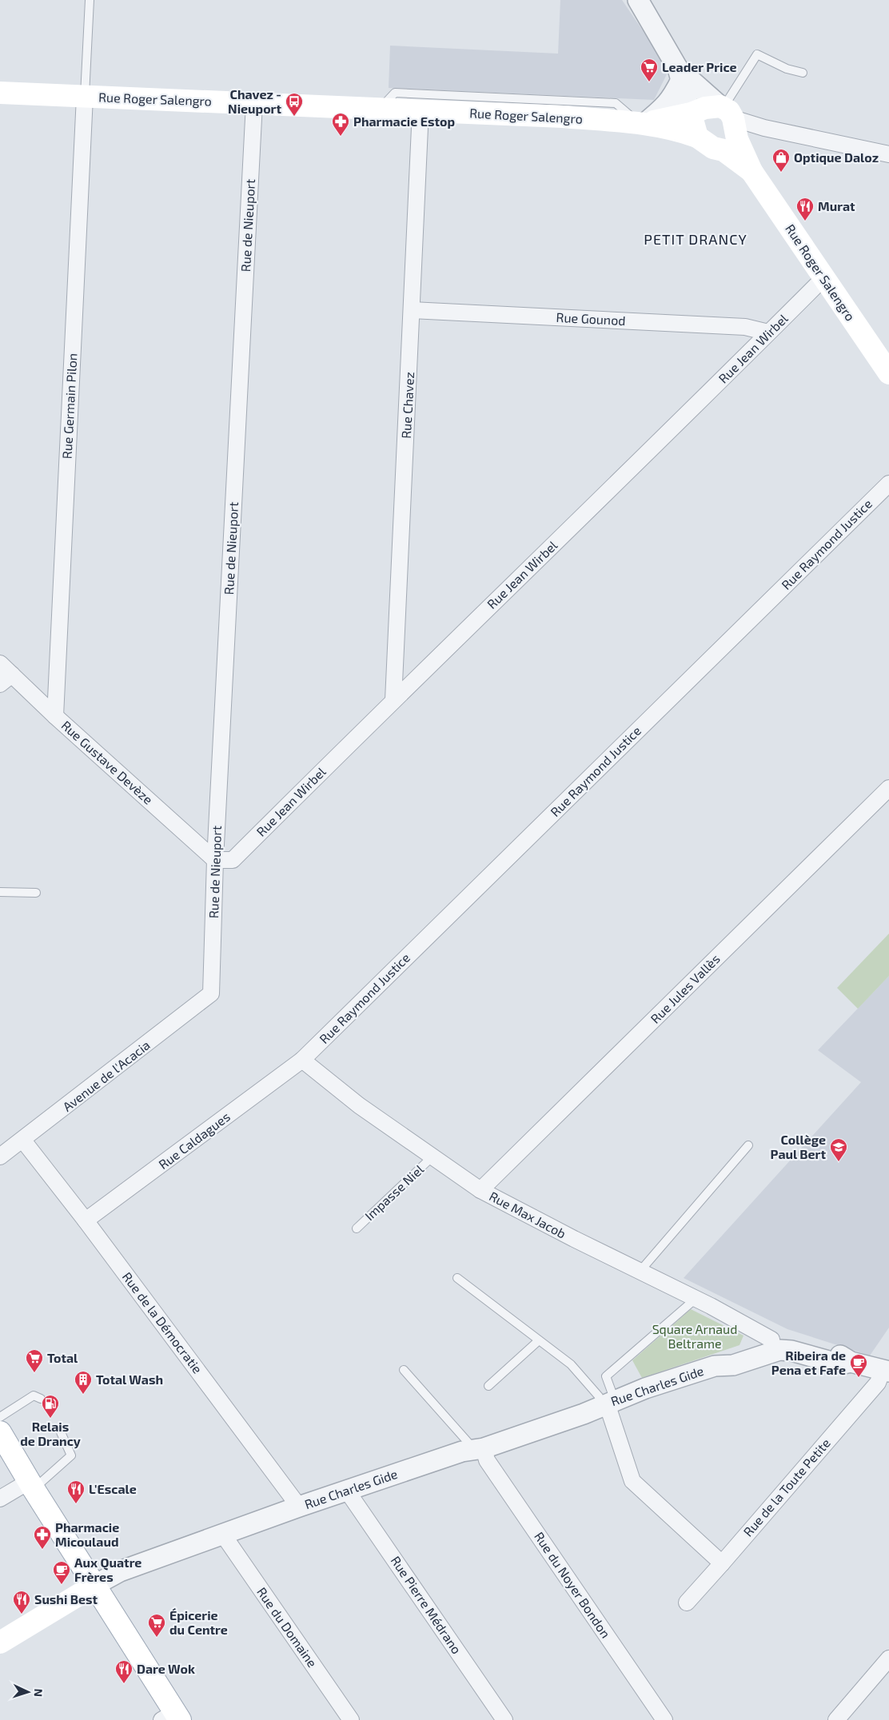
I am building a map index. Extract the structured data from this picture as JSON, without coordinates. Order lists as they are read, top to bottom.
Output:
{
  "streets": {
    "main road": ["Rue Roger Salengro", "Rue Charles Gide"],
    "street": [
      "Rue de Nieuport",
      "Rue Gounod",
      "Rue Jean Wirbel",
      "Rue Chavez",
      "Rue Germain Pilon",
      "Rue Raymond Justice",
      "Rue Gustave Devèze",
      "Rue Jules Vallès",
      "Avenue de l'Acacia",
      "Rue Caldagues",
      "Rue Max Jacob",
      "Rue de la Démocratie",
      "Rue de la Toute Petite",
      "Rue du Noyer Bondon",
      "Rue Pierre Médrano",
      "Rue du Domaine"
    ],
    "lane": ["Impasse Niel"]
  },
  "crossings": [
    ["Rue Roger Salengro", "Rue de Nieuport"],
    ["Rue Roger Salengro", "Rue Jean Wirbel"],
    ["Rue Roger Salengro", "Rue Chavez"],
    ["Rue Roger Salengro", "Rue Germain Pilon"],
    ["Rue de Nieuport", "Rue Jean Wirbel"],
    ["Rue de Nieuport", "Rue Gustave Devèze"],
    ["Rue de Nieuport", "Avenue de l'Acacia"],
    ["Rue Gounod", "Rue Jean Wirbel"],
    ["Rue Gounod", "Rue Chavez"],
    ["Rue Jean Wirbel", "Rue Chavez"],
    ["Rue Jean Wirbel", "Rue Gustave Devèze"],
    ["Rue Germain Pilon", "Rue Gustave Devèze"],
    ["Rue Raymond Justice", "Rue Caldagues"],
    ["Rue Raymond Justice", "Rue Max Jacob"],
    ["Rue Jules Vallès", "Rue Max Jacob"],
    ["Avenue de l'Acacia", "Rue de la Démocratie"],
    ["Rue Caldagues", "Rue Max Jacob"],
    ["Rue Caldagues", "Rue de la Démocratie"],
    ["Impasse Niel", "Rue Max Jacob"],
    ["Rue Max Jacob", "Rue Charles Gide"],
    ["Rue de la Démocratie", "Rue Charles Gide"],
    ["Rue Charles Gide", "Rue de la Toute Petite"],
    ["Rue Charles Gide", "Rue du Noyer Bondon"],
    ["Rue Charles Gide", "Rue Pierre Médrano"],
    ["Rue Charles Gide", "Rue du Domaine"]
  ],
  "districts": ["PETIT DRANCY"],
  "parks": ["Square Arnaud Beltrame"],
  "places": {
    "supermarket": ["Leader Price", "Total", "Épicerie du Centre"],
    "bus stop": ["Chavez - Nieuport"],
    "pharmacy": ["Pharmacie Estop", "Pharmacie Micoulaud"],
    "shop": ["Optique Daloz"],
    "restaurant": [
      "Murat",
      "L'Escale",
      "Sushi Best",
      "Dare Wok"
    ],
    "school or university": ["Collège Paul Bert"],
    "cafe": ["Ribeira de Pena et Fafe", "Aux Quatre Frères"],
    "building": ["Total Wash"],
    "fuel station": ["Relais de Drancy"]
  },
  "north": "right"
}
